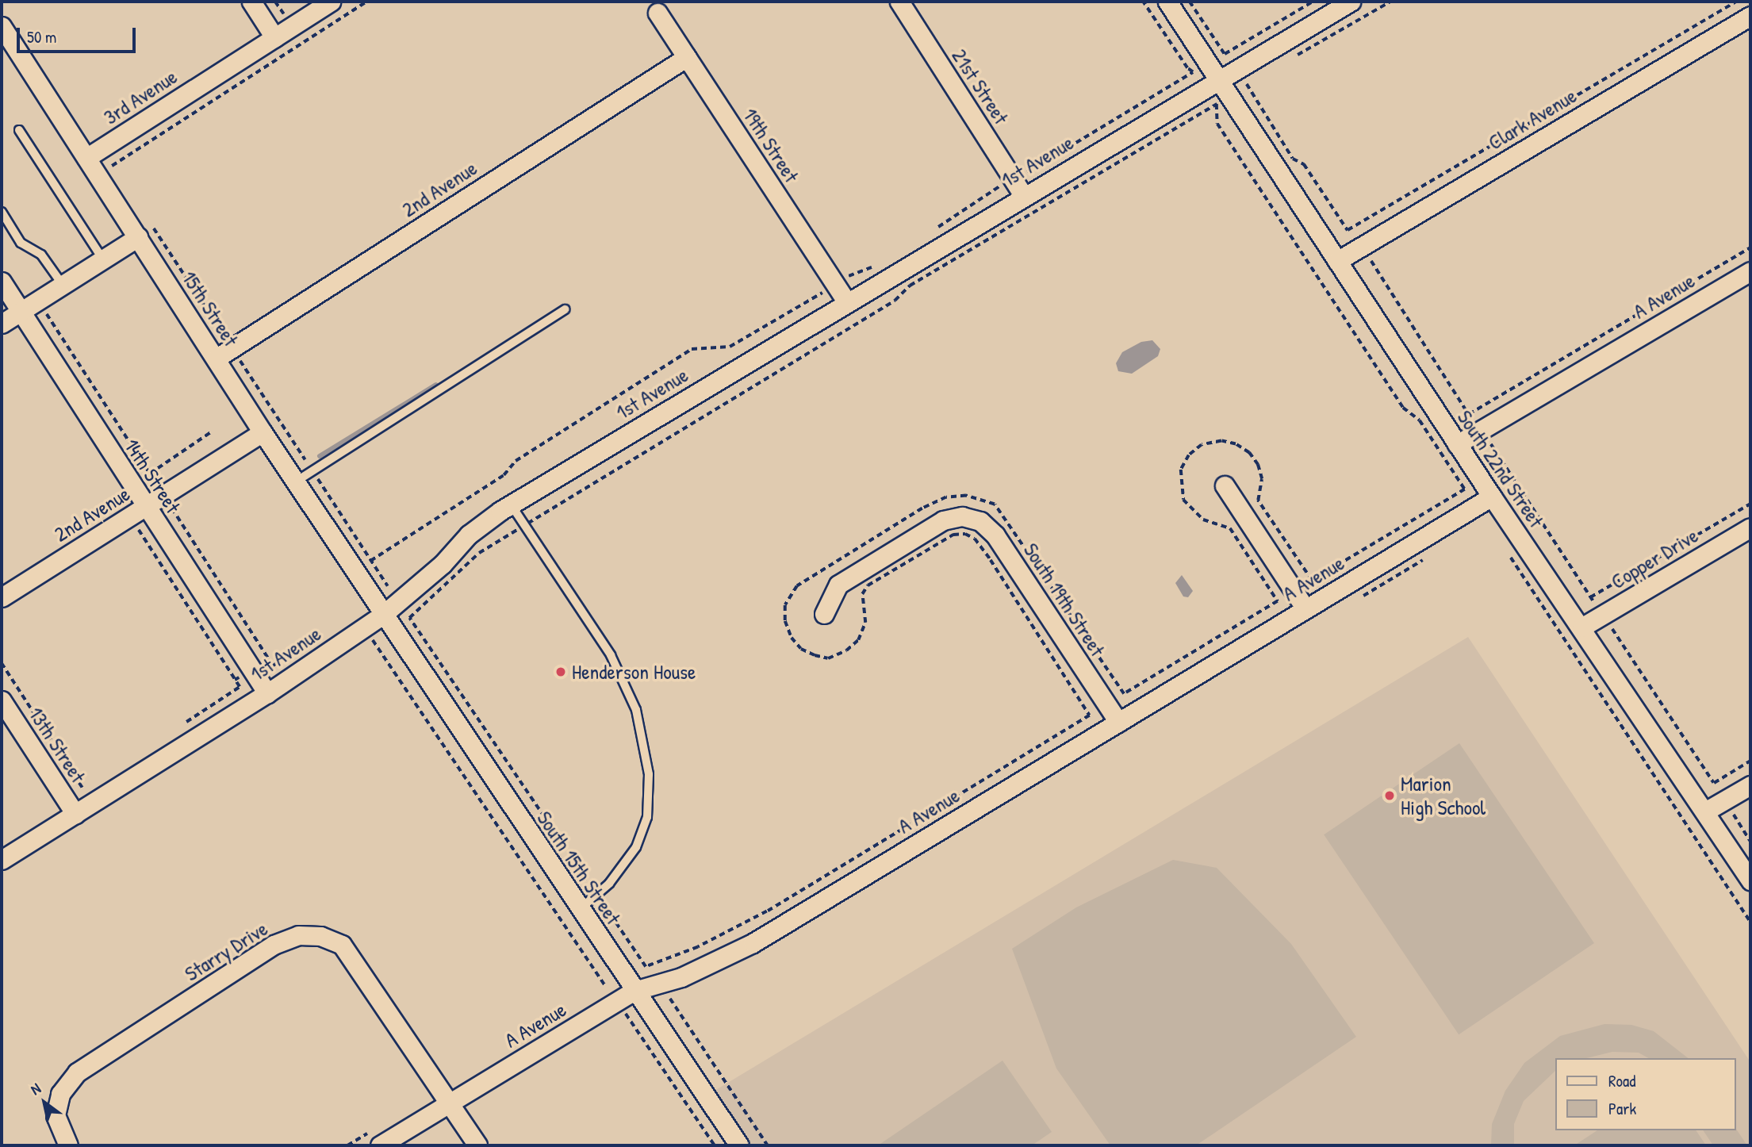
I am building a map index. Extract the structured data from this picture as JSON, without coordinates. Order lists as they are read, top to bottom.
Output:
{
  "streets": {
    "street": [
      "21st Street",
      "3rd Avenue",
      "Clark Avenue",
      "19th Street",
      "1st Avenue",
      "2nd Avenue",
      "A Avenue",
      "15th Street",
      "South 22nd Street",
      "14th Street",
      "Copper Drive",
      "South 19th Street",
      "13th Street",
      "South 15th Street",
      "Starry Drive"
    ]
  },
  "crossings": [
    ["21st Street", "1st Avenue"],
    ["3rd Avenue", "15th Street"],
    ["Clark Avenue", "South 22nd Street"],
    ["19th Street", "1st Avenue"],
    ["19th Street", "2nd Avenue"],
    ["1st Avenue", "15th Street"],
    ["1st Avenue", "South 22nd Street"],
    ["1st Avenue", "14th Street"],
    ["1st Avenue", "13th Street"],
    ["1st Avenue", "South 15th Street"],
    ["2nd Avenue", "15th Street"],
    ["2nd Avenue", "14th Street"],
    ["A Avenue", "South 22nd Street"],
    ["A Avenue", "South 19th Street"],
    ["A Avenue", "South 15th Street"],
    ["A Avenue", "Starry Drive"],
    ["15th Street", "South 15th Street"],
    ["South 22nd Street", "Copper Drive"]
  ],
  "places": ["Henderson House", "Marion High School"],
  "legend": ["Road", "Park"],
  "scale_bar": "50 m",
  "north": "top left"
}
